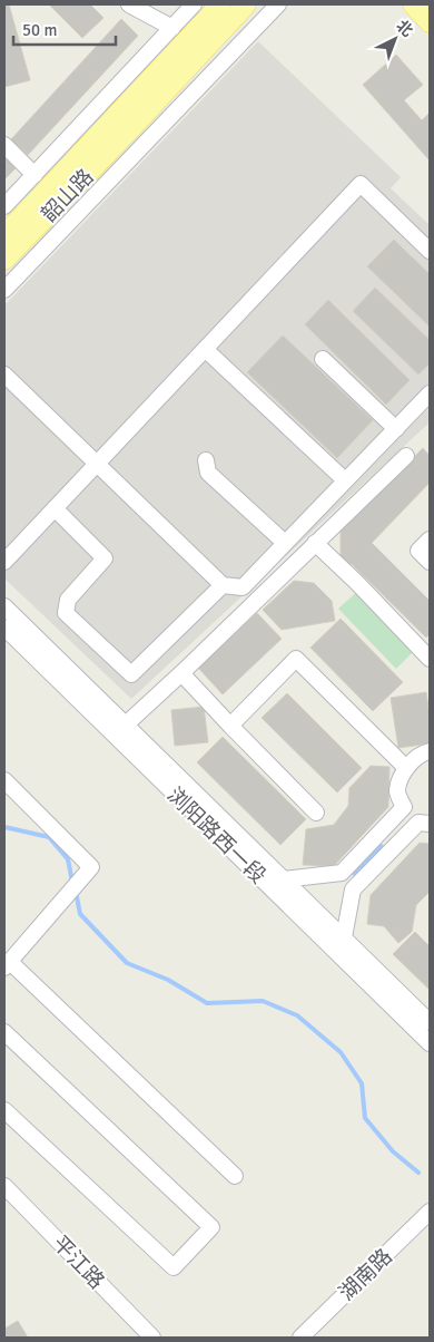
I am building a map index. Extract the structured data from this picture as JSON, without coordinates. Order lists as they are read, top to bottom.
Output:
{
  "streets": {
    "main road": ["韶山路"],
    "street": ["浏阳路西一段", "平江路", "湖南路"]
  },
  "scale_bar": "50 m",
  "north": "top right"
}
